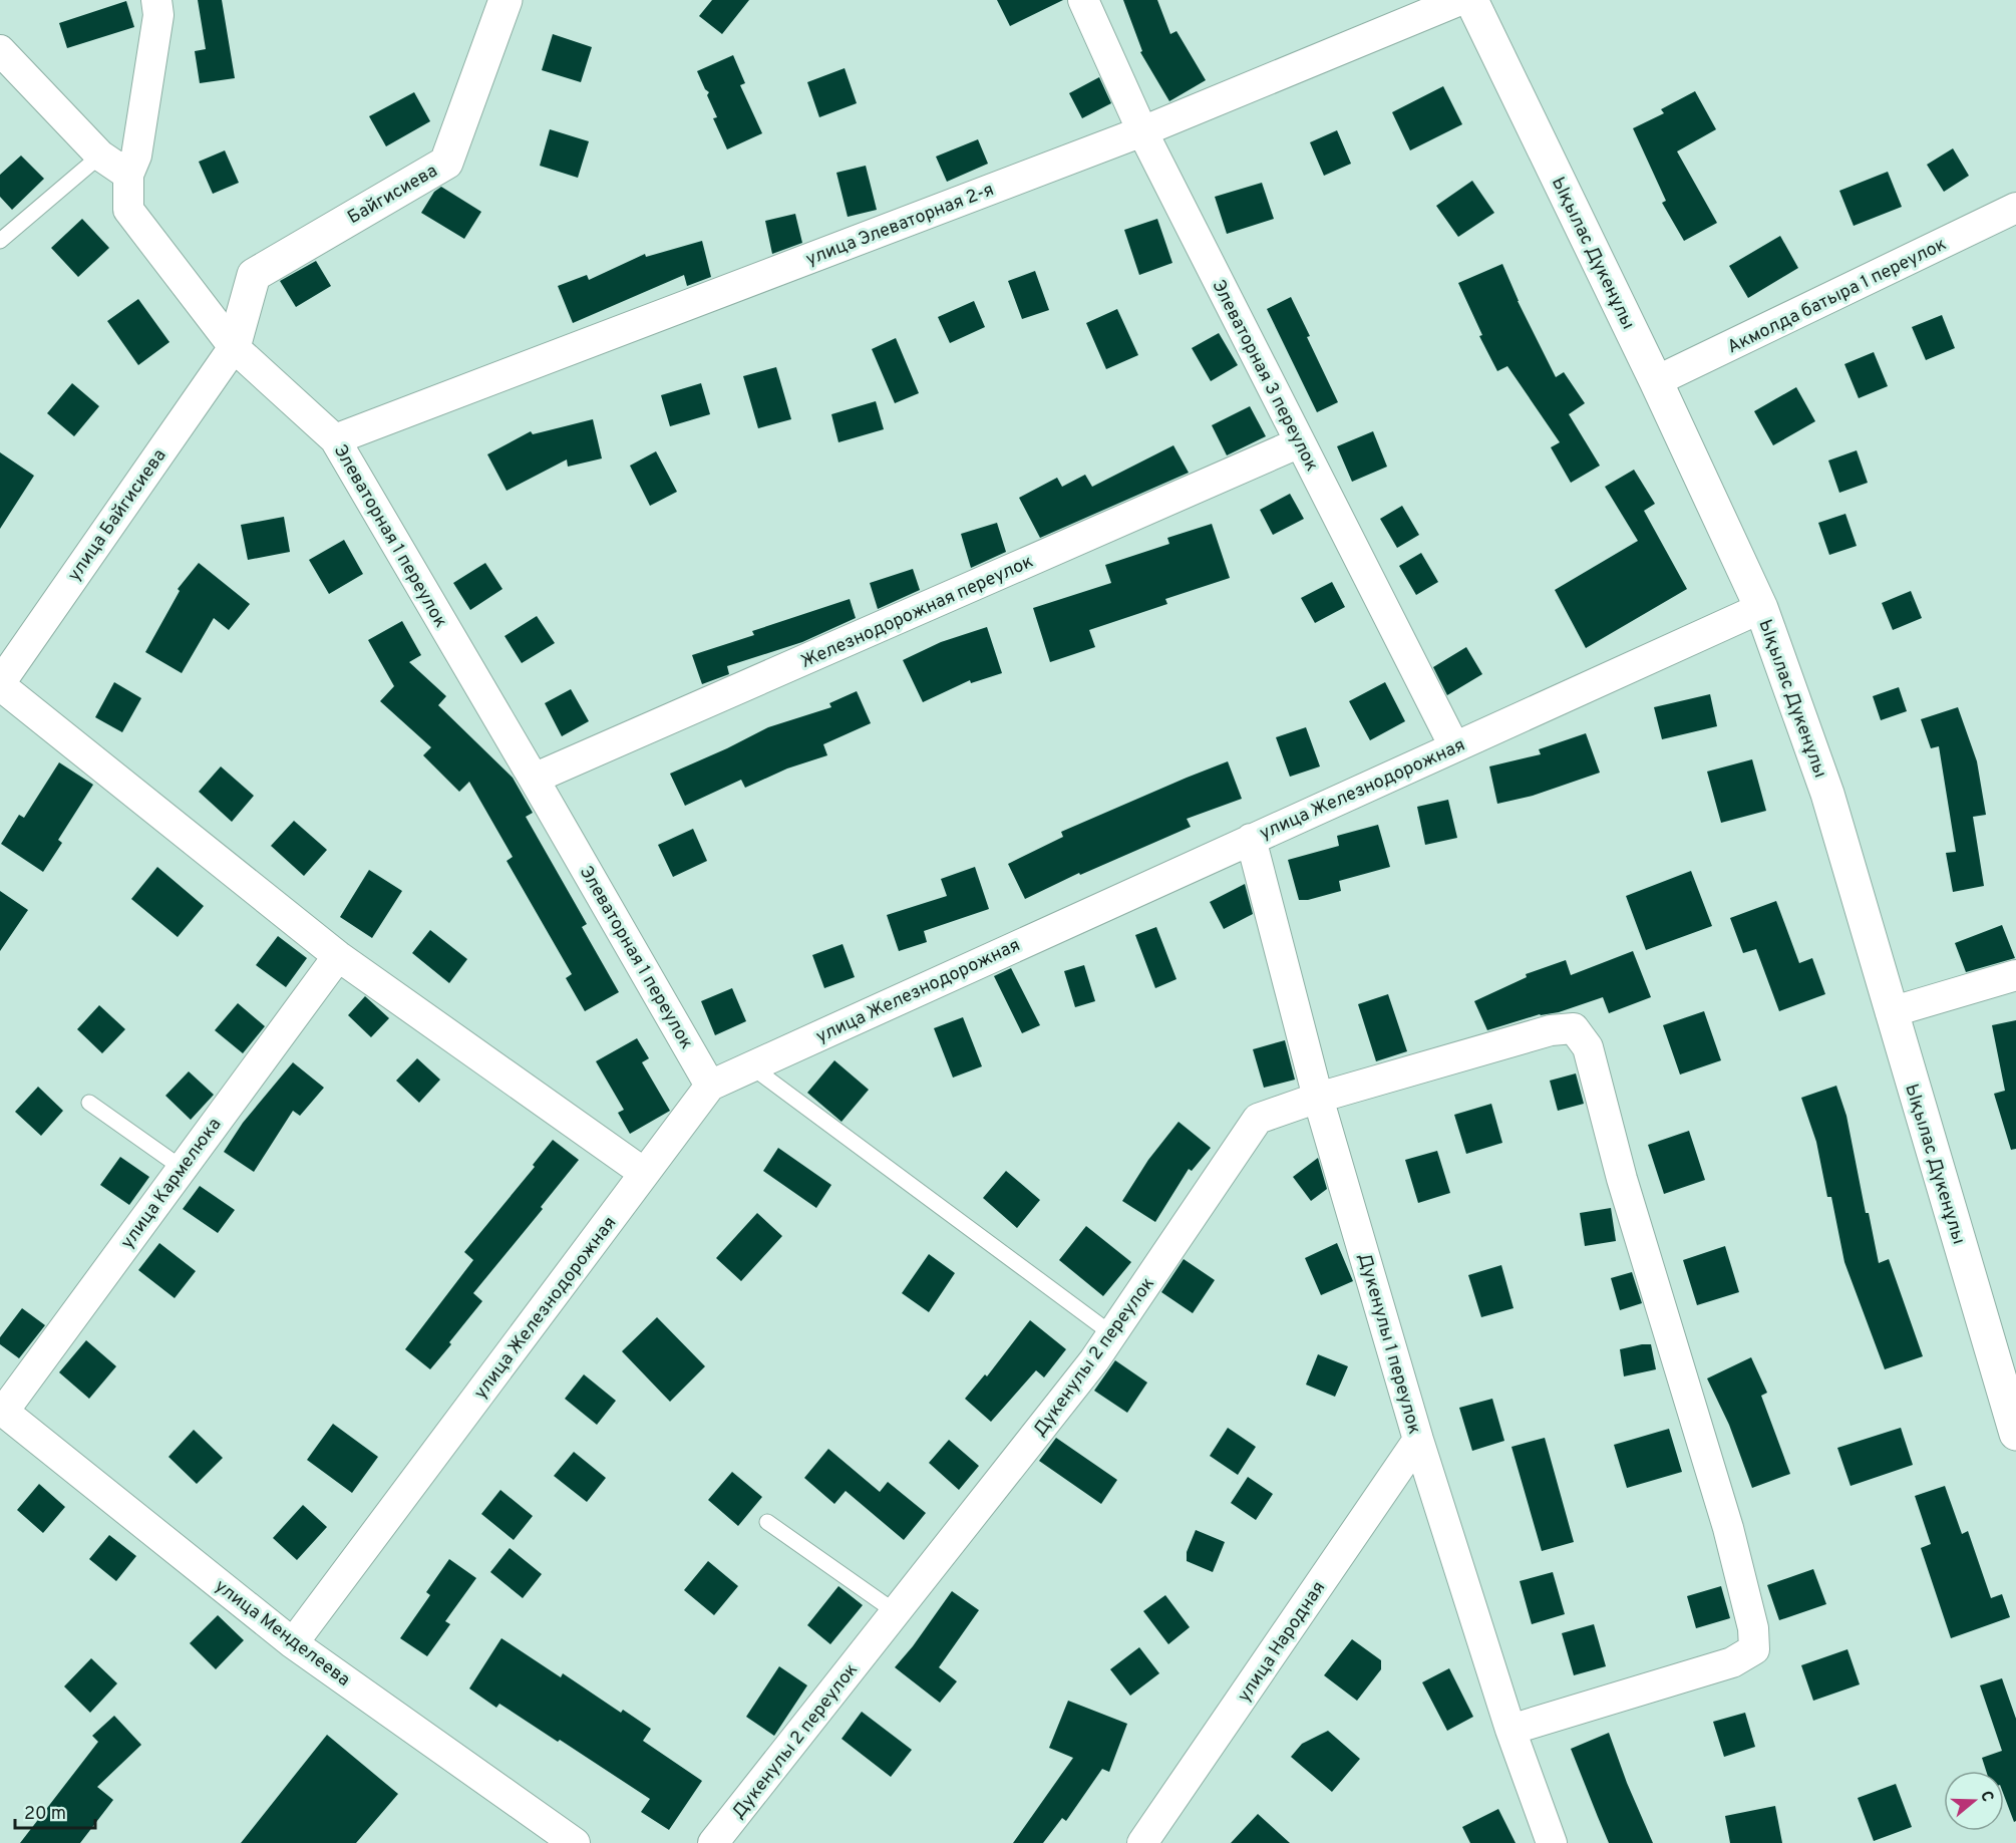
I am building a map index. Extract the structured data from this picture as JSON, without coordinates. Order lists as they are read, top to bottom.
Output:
{
  "streets": {
    "street": [
      "Байгисиева",
      "улица Элеваторная 2-я",
      "Ықылас Дүкенұлы",
      "Акмолда батыра 1 переулок",
      "Элеваторная 3 переулок",
      "улица Байгисиева",
      "Элеваторная 1 переулок",
      "Железнодорожная переулок",
      "улица Железнодорожная",
      "улица Кармелюка",
      "Дукенулы 1 переулок",
      "Дукенулы 2 переулок",
      "улица Менделеева",
      "улица Народная"
    ]
  },
  "crossings": [
    ["Байгисиева", "улица Байгисиева"],
    ["Байгисиева", "Элеваторная 1 переулок"],
    ["улица Элеваторная 2-я", "Элеваторная 3 переулок"],
    ["улица Элеваторная 2-я", "Элеваторная 1 переулок"],
    ["Ықылас Дүкенұлы", "Акмолда батыра 1 переулок"],
    ["Ықылас Дүкенұлы", "улица Железнодорожная"],
    ["Элеваторная 3 переулок", "Железнодорожная переулок"],
    ["Элеваторная 3 переулок", "улица Железнодорожная"],
    ["улица Байгисиева", "Элеваторная 1 переулок"],
    ["Элеваторная 1 переулок", "Железнодорожная переулок"],
    ["Элеваторная 1 переулок", "улица Железнодорожная"],
    ["улица Железнодорожная", "Дукенулы 1 переулок"],
    ["улица Железнодорожная", "улица Менделеева"],
    ["улица Кармелюка", "улица Менделеева"],
    ["Дукенулы 1 переулок", "Дукенулы 2 переулок"],
    ["Дукенулы 1 переулок", "улица Народная"]
  ],
  "scale_bar": "20 m",
  "north": "right"
}
